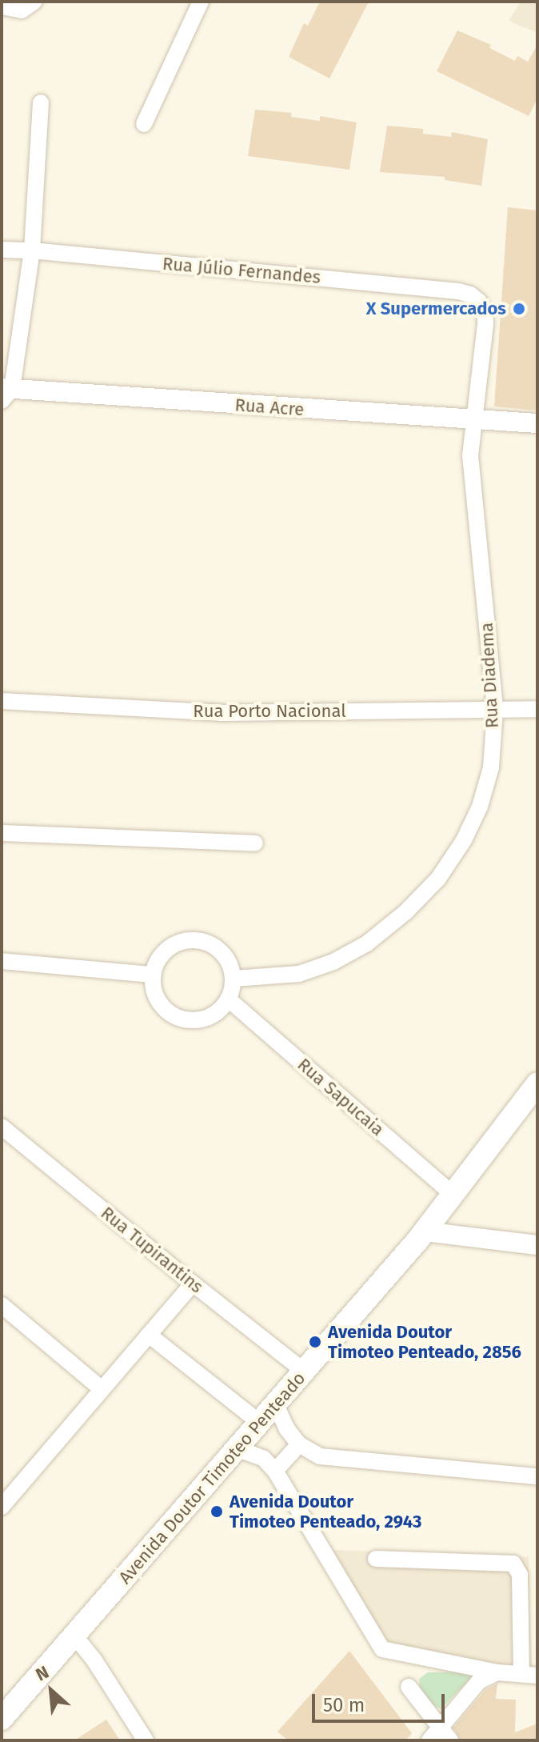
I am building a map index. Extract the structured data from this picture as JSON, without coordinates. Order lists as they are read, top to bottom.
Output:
{
  "streets": {
    "main road": ["Avenida Doutor Timoteo Penteado"],
    "street": [
      "Rua Júlio Fernandes",
      "Rua Acre",
      "Rua Diadema",
      "Rua Porto Nacional",
      "Rua Sapucaia",
      "Rua Tupirantins"
    ]
  },
  "crossings": [
    ["Rua Júlio Fernandes", "Rua Diadema"],
    ["Rua Acre", "Rua Diadema"],
    ["Rua Diadema", "Rua Porto Nacional"],
    ["Rua Diadema", "Rua Sapucaia"],
    ["Rua Sapucaia", "Avenida Doutor Timoteo Penteado"],
    ["Rua Tupirantins", "Avenida Doutor Timoteo Penteado"]
  ],
  "places": ["X Supermercados", "Avenida Doutor Timoteo Penteado, 2856", "Avenida Doutor Timoteo Penteado, 2943"],
  "scale_bar": "50 m",
  "north": "top left"
}
